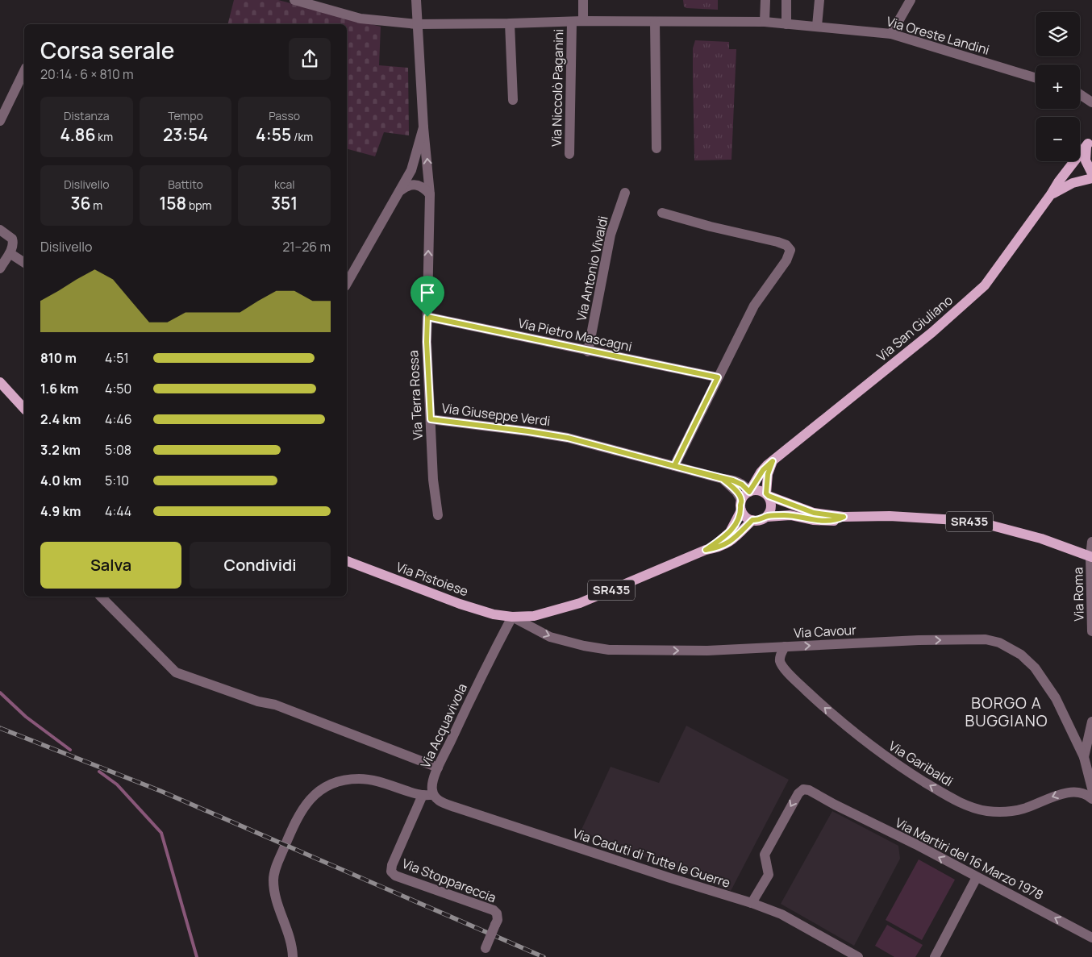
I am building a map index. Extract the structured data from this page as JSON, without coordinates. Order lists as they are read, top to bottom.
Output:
{
  "streets": {
    "main road": ["Via San Giuliano", "SR435", "Via Pistoiese"],
    "street": [
      "Via Oreste Landini",
      "Via Niccolò Paganini",
      "Via Antonio Vivaldi",
      "Via Pietro Mascagni",
      "Via Terra Rossa",
      "Via Giuseppe Verdi",
      "Via Roma",
      "Via Cavour",
      "Via Acquavivola",
      "Via Garibaldi",
      "Via Caduti di Tutte le Guerre",
      "Via Martiri del 16 Marzo 1978",
      "Via Stoppareccia"
    ]
  },
  "crossings": [
    ["Via Oreste Landini", "Via Niccolò Paganini"],
    ["Via Oreste Landini", "Via Terra Rossa"],
    ["Via Antonio Vivaldi", "Via Pietro Mascagni"],
    ["Via San Giuliano", "Via Giuseppe Verdi"],
    ["Via San Giuliano", "SR435"],
    ["Via Pietro Mascagni", "Via Terra Rossa"],
    ["Via Terra Rossa", "Via Giuseppe Verdi"],
    ["Via Giuseppe Verdi", "SR435"],
    ["SR435", "Via Pistoiese"],
    ["SR435", "Via Roma"],
    ["SR435", "Via Cavour"],
    ["SR435", "Via Acquavivola"],
    ["Via Pistoiese", "Via Cavour"],
    ["Via Pistoiese", "Via Acquavivola"],
    ["Via Cavour", "Via Acquavivola"],
    ["Via Cavour", "Via Garibaldi"],
    ["Via Acquavivola", "Via Caduti di Tutte le Guerre"],
    ["Via Caduti di Tutte le Guerre", "Via Martiri del 16 Marzo 1978"]
  ],
  "one_way": ["Via Cavour", "Via Garibaldi"],
  "districts": ["BORGO A BUGGIANO"],
  "page": {
    "map_buttons": ["+", "−"],
    "heading": ["Corsa serale", "20:14 · 6 × 810 m"],
    "stats": [
      ["Distanza", "4.86 km"],
      ["Tempo", "23:54"],
      ["Passo", "4:55 /km"],
      ["Dislivello", "36 m"],
      ["Battito", "158 bpm"],
      ["kcal", "351"]
    ],
    "chart": ["Dislivello", "21–26 m"],
    "list": [
      {
        "name": "810 m",
        "note": "4:51"
      },
      {
        "name": "1.6 km",
        "note": "4:50"
      },
      {
        "name": "2.4 km",
        "note": "4:46"
      },
      {
        "name": "3.2 km",
        "note": "5:08"
      },
      {
        "name": "4.0 km",
        "note": "5:10"
      },
      {
        "name": "4.9 km",
        "note": "4:44"
      }
    ],
    "buttons": ["Salva", "Condividi"]
  }
}
